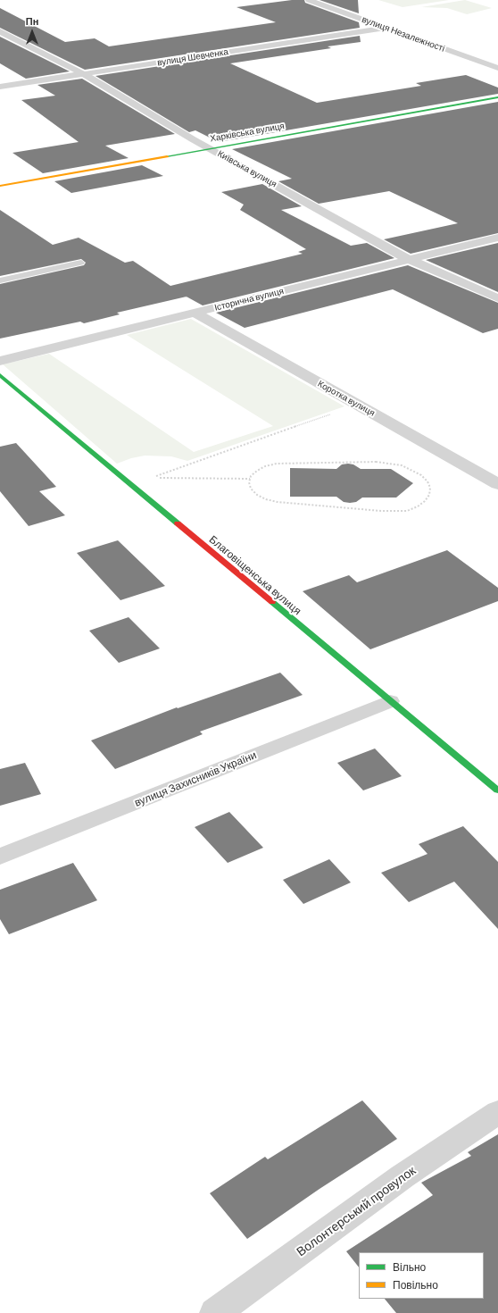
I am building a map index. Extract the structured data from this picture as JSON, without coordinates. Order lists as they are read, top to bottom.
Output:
{
  "streets": {
    "street": [
      "вулиця Незалежності",
      "вулиця Шевченка",
      "Харківська вулиця",
      "Київська вулиця",
      "Історична вулиця",
      "Коротка вулиця",
      "Благовіщенська вулиця",
      "вулиця Захисників України",
      "Волонтерський провулок"
    ]
  },
  "crossings": [
    ["вулиця Незалежності", "вулиця Шевченка"],
    ["вулиця Шевченка", "Київська вулиця"],
    ["Харківська вулиця", "Київська вулиця"],
    ["Київська вулиця", "Історична вулиця"],
    ["Історична вулиця", "Коротка вулиця"],
    ["Благовіщенська вулиця", "вулиця Захисників України"]
  ],
  "legend": ["Вільно", "Повільно"],
  "north": "top"
}
